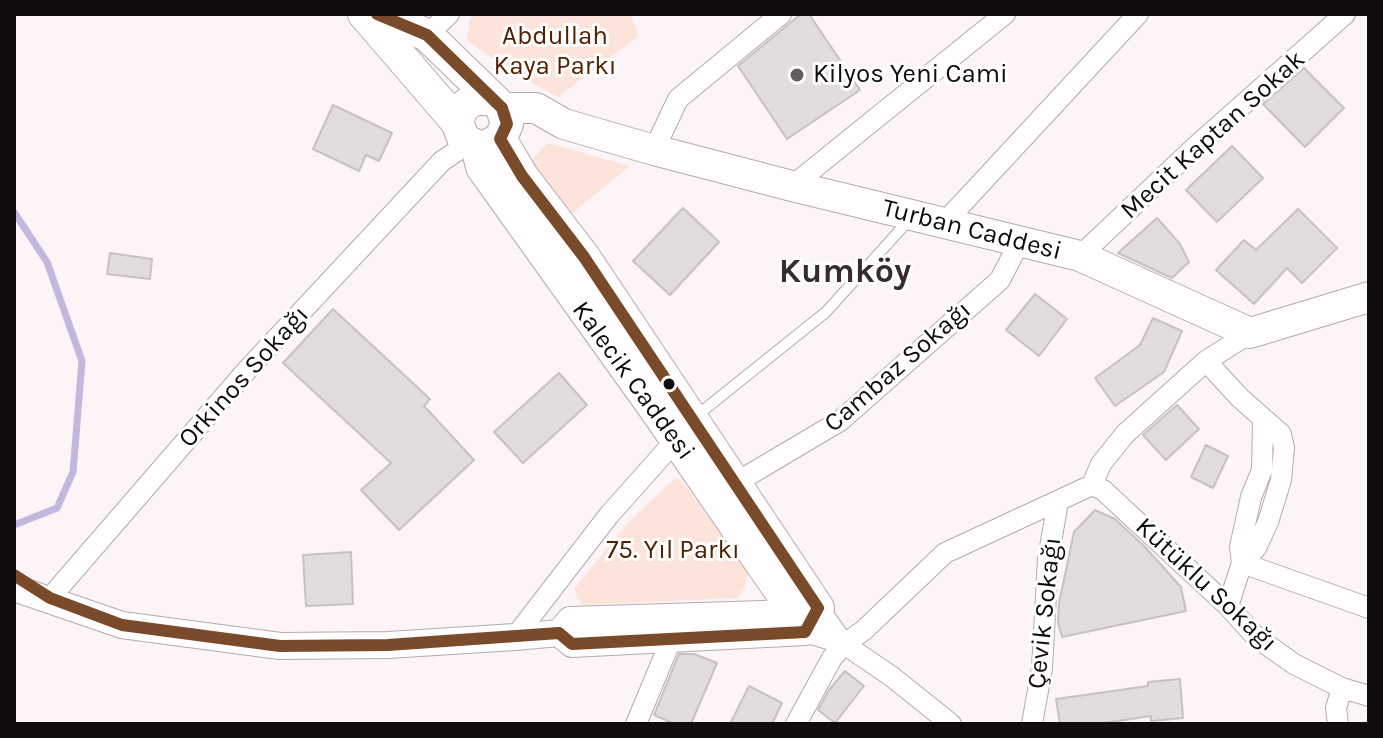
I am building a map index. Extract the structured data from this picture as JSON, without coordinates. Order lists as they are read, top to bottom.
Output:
{
  "streets": {
    "main road": ["Turban Caddesi", "Kalecik Caddesi"],
    "street": [
      "Mecit Kaptan Sokak",
      "Cambaz Sokağı",
      "Orkinos Sokağı",
      "Kütüklu Sokağı",
      "Çevik Sokağı"
    ]
  },
  "crossings": [
    ["Mecit Kaptan Sokak", "Turban Caddesi"],
    ["Turban Caddesi", "Cambaz Sokağı"],
    ["Turban Caddesi", "Orkinos Sokağı"],
    ["Turban Caddesi", "Kalecik Caddesi"],
    ["Cambaz Sokağı", "Kalecik Caddesi"],
    ["Orkinos Sokağı", "Kalecik Caddesi"]
  ],
  "districts": ["Kumköy"],
  "parks": ["Abdullah Kaya Parkı", "75. Yıl Parkı"],
  "places": ["Kilyos Yeni Cami"]
}
